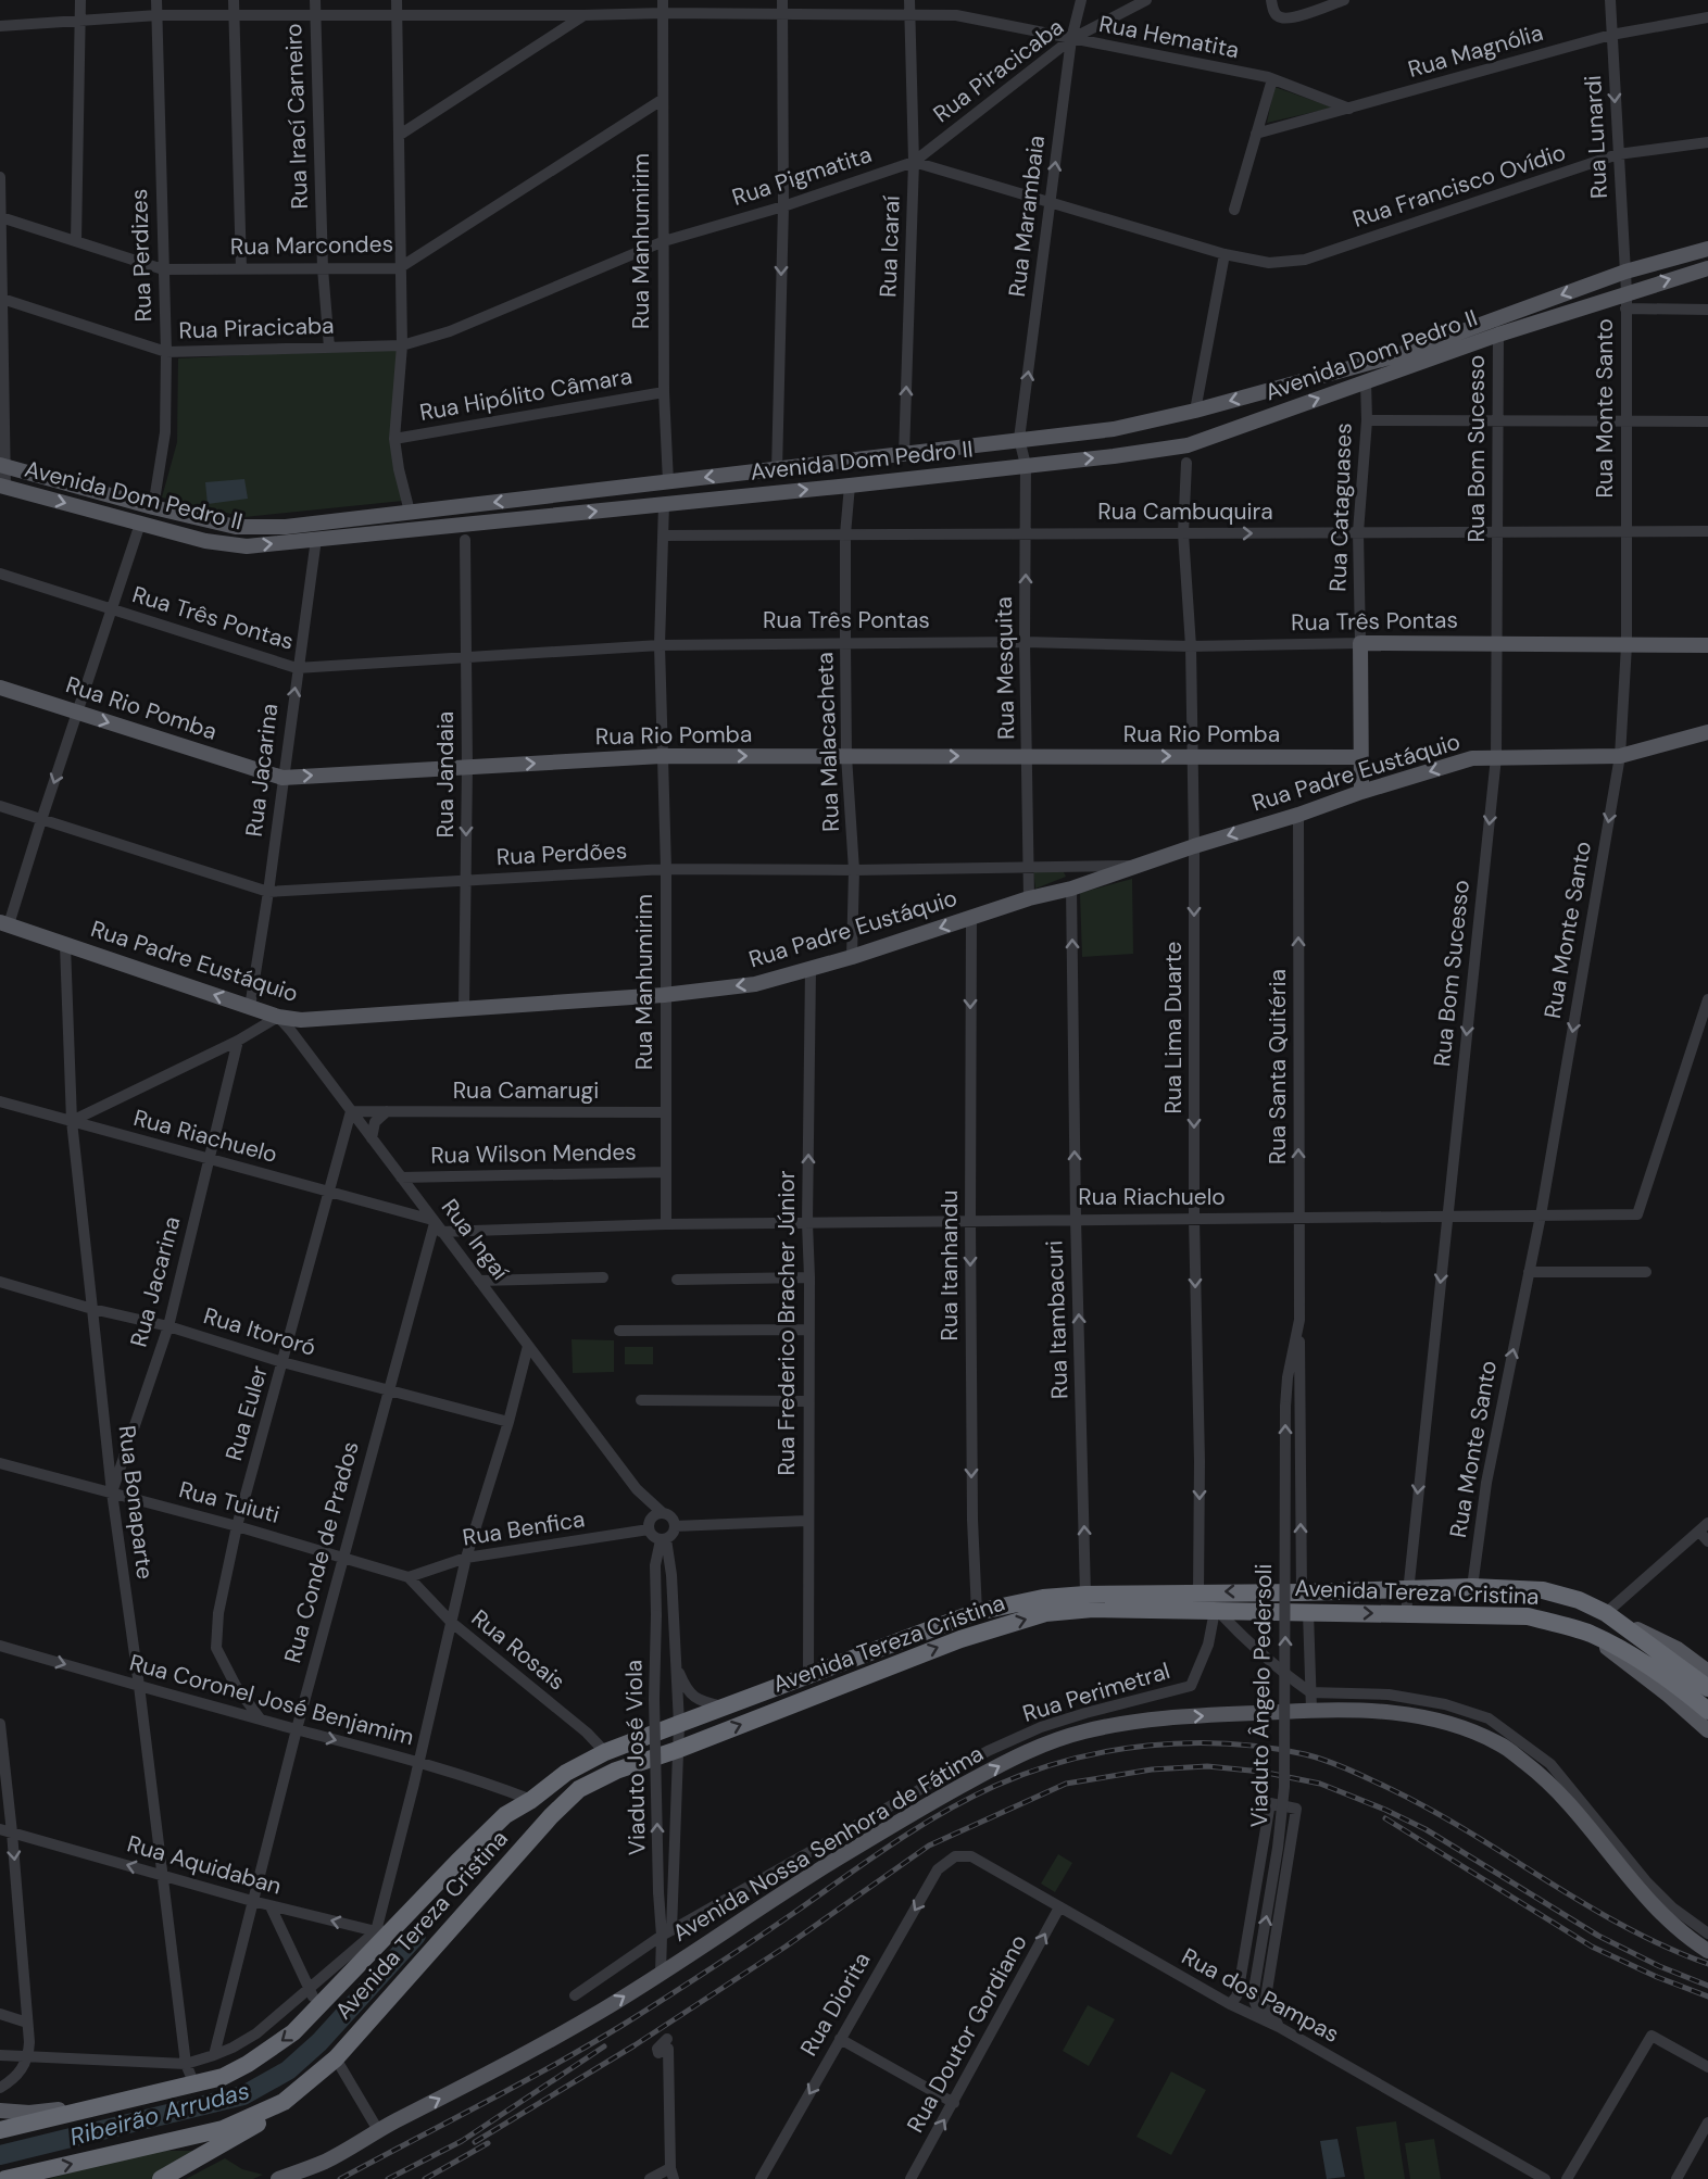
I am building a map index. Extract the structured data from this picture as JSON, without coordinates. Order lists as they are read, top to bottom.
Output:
{
  "streets": {
    "highway": ["Avenida Tereza Cristina"],
    "main road": [
      "Avenida Dom Pedro II",
      "Rua Cataguases",
      "Rua Três Pontas",
      "Rua Rio Pomba",
      "Rua Padre Eustáquio",
      "Avenida Nossa Senhora de Fátima"
    ],
    "street": [
      "Rua Hematita",
      "Rua Magnólia",
      "Rua Piracicaba",
      "Rua Irací Carneiro",
      "Rua Lunardi",
      "Rua Pigmatita",
      "Rua Francisco Ovídio",
      "Rua Marambaia",
      "Rua Manhumirim",
      "Rua Marcondes",
      "Rua Icaraí",
      "Rua Perdizes",
      "Rua Hipólito Câmara",
      "Rua Monte Santo",
      "Rua Bom Sucesso",
      "Rua Cambuquira",
      "Rua Mesquita",
      "Rua Malacacheta",
      "Rua Jacarina",
      "Rua Jandaia",
      "Rua Perdões",
      "Rua Lima Duarte",
      "Rua Santa Quitéria",
      "Rua Camarugi",
      "Rua Riachuelo",
      "Rua Wilson Mendes",
      "Rua Ingaí",
      "Rua Itanhandu",
      "Rua Itambacuri",
      "Rua Frederico Bracher Júnior",
      "Rua Itororó",
      "Rua Euler",
      "Rua Bonaparte",
      "Rua Tuiuti",
      "Rua Benfica",
      "Rua Conde de Prados",
      "Rua Rosais",
      "Rua Perimetral",
      "Viaduto Ângelo Pedersoli",
      "Rua Coronel José Benjamim",
      "Viaduto José Viola",
      "Rua Aquidaban",
      "Rua dos Pampas",
      "Rua Diorita",
      "Rua Doutor Gordiano"
    ]
  },
  "crossings": [
    ["Rua Hematita", "Rua Magnólia"],
    ["Rua Hematita", "Rua Piracicaba"],
    ["Rua Hematita", "Rua Irací Carneiro"],
    ["Rua Hematita", "Rua Marambaia"],
    ["Rua Hematita", "Rua Manhumirim"],
    ["Rua Hematita", "Rua Icaraí"],
    ["Rua Hematita", "Rua Perdizes"],
    ["Rua Magnólia", "Rua Lunardi"],
    ["Rua Piracicaba", "Rua Irací Carneiro"],
    ["Rua Piracicaba", "Rua Pigmatita"],
    ["Rua Piracicaba", "Rua Marambaia"],
    ["Rua Piracicaba", "Rua Icaraí"],
    ["Rua Piracicaba", "Rua Perdizes"],
    ["Rua Irací Carneiro", "Rua Marcondes"],
    ["Rua Lunardi", "Rua Francisco Ovídio"],
    ["Rua Lunardi", "Avenida Dom Pedro II"],
    ["Rua Lunardi", "Rua Monte Santo"],
    ["Rua Pigmatita", "Rua Manhumirim"],
    ["Rua Pigmatita", "Rua Icaraí"],
    ["Rua Marambaia", "Avenida Dom Pedro II"],
    ["Rua Marambaia", "Rua Mesquita"],
    ["Rua Manhumirim", "Rua Marcondes"],
    ["Rua Manhumirim", "Avenida Dom Pedro II"],
    ["Rua Manhumirim", "Rua Hipólito Câmara"],
    ["Rua Manhumirim", "Rua Cambuquira"],
    ["Rua Manhumirim", "Rua Três Pontas"],
    ["Rua Manhumirim", "Rua Rio Pomba"],
    ["Rua Manhumirim", "Rua Padre Eustáquio"],
    ["Rua Manhumirim", "Rua Perdões"],
    ["Rua Manhumirim", "Rua Camarugi"],
    ["Rua Manhumirim", "Rua Riachuelo"],
    ["Rua Manhumirim", "Rua Wilson Mendes"],
    ["Rua Marcondes", "Rua Perdizes"],
    ["Rua Icaraí", "Avenida Dom Pedro II"],
    ["Rua Perdizes", "Avenida Dom Pedro II"],
    ["Avenida Dom Pedro II", "Rua Monte Santo"],
    ["Avenida Dom Pedro II", "Rua Bom Sucesso"],
    ["Avenida Dom Pedro II", "Rua Cataguases"],
    ["Avenida Dom Pedro II", "Rua Mesquita"],
    ["Avenida Dom Pedro II", "Rua Malacacheta"],
    ["Avenida Dom Pedro II", "Rua Jacarina"],
    ["Rua Monte Santo", "Rua Cambuquira"],
    ["Rua Monte Santo", "Rua Três Pontas"],
    ["Rua Monte Santo", "Rua Padre Eustáquio"],
    ["Rua Monte Santo", "Rua Riachuelo"],
    ["Rua Monte Santo", "Avenida Tereza Cristina"],
    ["Rua Bom Sucesso", "Rua Cambuquira"],
    ["Rua Bom Sucesso", "Rua Três Pontas"],
    ["Rua Bom Sucesso", "Rua Padre Eustáquio"],
    ["Rua Bom Sucesso", "Rua Riachuelo"],
    ["Rua Bom Sucesso", "Avenida Tereza Cristina"],
    ["Rua Cataguases", "Rua Cambuquira"],
    ["Rua Cataguases", "Rua Três Pontas"],
    ["Rua Cataguases", "Rua Rio Pomba"],
    ["Rua Cataguases", "Rua Padre Eustáquio"],
    ["Rua Cambuquira", "Rua Mesquita"],
    ["Rua Cambuquira", "Rua Malacacheta"],
    ["Rua Cambuquira", "Rua Lima Duarte"],
    ["Rua Três Pontas", "Rua Mesquita"],
    ["Rua Três Pontas", "Rua Malacacheta"],
    ["Rua Três Pontas", "Rua Jacarina"],
    ["Rua Três Pontas", "Rua Jandaia"],
    ["Rua Três Pontas", "Rua Lima Duarte"],
    ["Rua Mesquita", "Rua Rio Pomba"],
    ["Rua Mesquita", "Rua Padre Eustáquio"],
    ["Rua Mesquita", "Rua Perdões"],
    ["Rua Rio Pomba", "Rua Malacacheta"],
    ["Rua Rio Pomba", "Rua Jacarina"],
    ["Rua Rio Pomba", "Rua Jandaia"],
    ["Rua Rio Pomba", "Rua Lima Duarte"],
    ["Rua Malacacheta", "Rua Padre Eustáquio"],
    ["Rua Malacacheta", "Rua Perdões"],
    ["Rua Jacarina", "Rua Padre Eustáquio"],
    ["Rua Jacarina", "Rua Perdões"],
    ["Rua Jacarina", "Rua Riachuelo"],
    ["Rua Jacarina", "Rua Itororó"],
    ["Rua Jacarina", "Rua Bonaparte"],
    ["Rua Jacarina", "Rua Tuiuti"],
    ["Rua Padre Eustáquio", "Rua Jandaia"],
    ["Rua Padre Eustáquio", "Rua Perdões"],
    ["Rua Padre Eustáquio", "Rua Lima Duarte"],
    ["Rua Padre Eustáquio", "Rua Santa Quitéria"],
    ["Rua Padre Eustáquio", "Rua Ingaí"],
    ["Rua Padre Eustáquio", "Rua Itanhandu"],
    ["Rua Padre Eustáquio", "Rua Itambacuri"],
    ["Rua Padre Eustáquio", "Rua Frederico Bracher Júnior"],
    ["Rua Padre Eustáquio", "Rua Bonaparte"],
    ["Rua Jandaia", "Rua Perdões"],
    ["Rua Lima Duarte", "Rua Riachuelo"],
    ["Rua Lima Duarte", "Avenida Tereza Cristina"],
    ["Rua Santa Quitéria", "Rua Riachuelo"],
    ["Rua Santa Quitéria", "Avenida Tereza Cristina"],
    ["Rua Santa Quitéria", "Viaduto Ângelo Pedersoli"],
    ["Rua Camarugi", "Rua Ingaí"],
    ["Rua Camarugi", "Rua Euler"],
    ["Rua Riachuelo", "Rua Ingaí"],
    ["Rua Riachuelo", "Rua Itanhandu"],
    ["Rua Riachuelo", "Rua Itambacuri"],
    ["Rua Riachuelo", "Rua Frederico Bracher Júnior"],
    ["Rua Riachuelo", "Rua Euler"],
    ["Rua Riachuelo", "Rua Bonaparte"],
    ["Rua Riachuelo", "Rua Conde de Prados"],
    ["Rua Wilson Mendes", "Rua Ingaí"],
    ["Rua Ingaí", "Rua Euler"],
    ["Rua Ingaí", "Rua Benfica"],
    ["Rua Ingaí", "Rua Conde de Prados"],
    ["Rua Ingaí", "Viaduto José Viola"],
    ["Rua Itanhandu", "Avenida Tereza Cristina"],
    ["Rua Itambacuri", "Avenida Tereza Cristina"],
    ["Rua Frederico Bracher Júnior", "Avenida Tereza Cristina"],
    ["Rua Itororó", "Rua Euler"],
    ["Rua Itororó", "Rua Bonaparte"],
    ["Rua Itororó", "Rua Conde de Prados"],
    ["Rua Euler", "Rua Tuiuti"],
    ["Rua Euler", "Rua Coronel José Benjamim"],
    ["Rua Bonaparte", "Rua Tuiuti"],
    ["Rua Bonaparte", "Rua Coronel José Benjamim"],
    ["Rua Bonaparte", "Rua Aquidaban"],
    ["Rua Tuiuti", "Rua Benfica"],
    ["Rua Tuiuti", "Rua Conde de Prados"],
    ["Rua Tuiuti", "Rua Rosais"],
    ["Rua Benfica", "Rua Rosais"],
    ["Rua Benfica", "Viaduto José Viola"],
    ["Rua Conde de Prados", "Avenida Tereza Cristina"],
    ["Rua Conde de Prados", "Rua Coronel José Benjamim"],
    ["Rua Conde de Prados", "Rua Aquidaban"],
    ["Avenida Tereza Cristina", "Rua Rosais"],
    ["Avenida Tereza Cristina", "Rua Perimetral"],
    ["Avenida Tereza Cristina", "Rua Coronel José Benjamim"],
    ["Avenida Tereza Cristina", "Rua Aquidaban"],
    ["Rua Perimetral", "Viaduto José Viola"],
    ["Viaduto José Viola", "Avenida Nossa Senhora de Fátima"],
    ["Rua dos Pampas", "Rua Diorita"],
    ["Rua dos Pampas", "Rua Doutor Gordiano"]
  ],
  "one_way": [
    "Rua Lunardi",
    "Rua Marambaia",
    "Rua Icaraí",
    "Rua Bom Sucesso",
    "Rua Rio Pomba",
    "Rua Padre Eustáquio",
    "Rua Lima Duarte",
    "Rua Santa Quitéria",
    "Rua Itanhandu",
    "Rua Itambacuri",
    "Rua Frederico Bracher Júnior",
    "Viaduto Ângelo Pedersoli",
    "Rua Coronel José Benjamim",
    "Avenida Nossa Senhora de Fátima",
    "Rua Aquidaban",
    "Rua Diorita",
    "Rua Doutor Gordiano"
  ],
  "water": ["Ribeirão Arrudas"]
}
